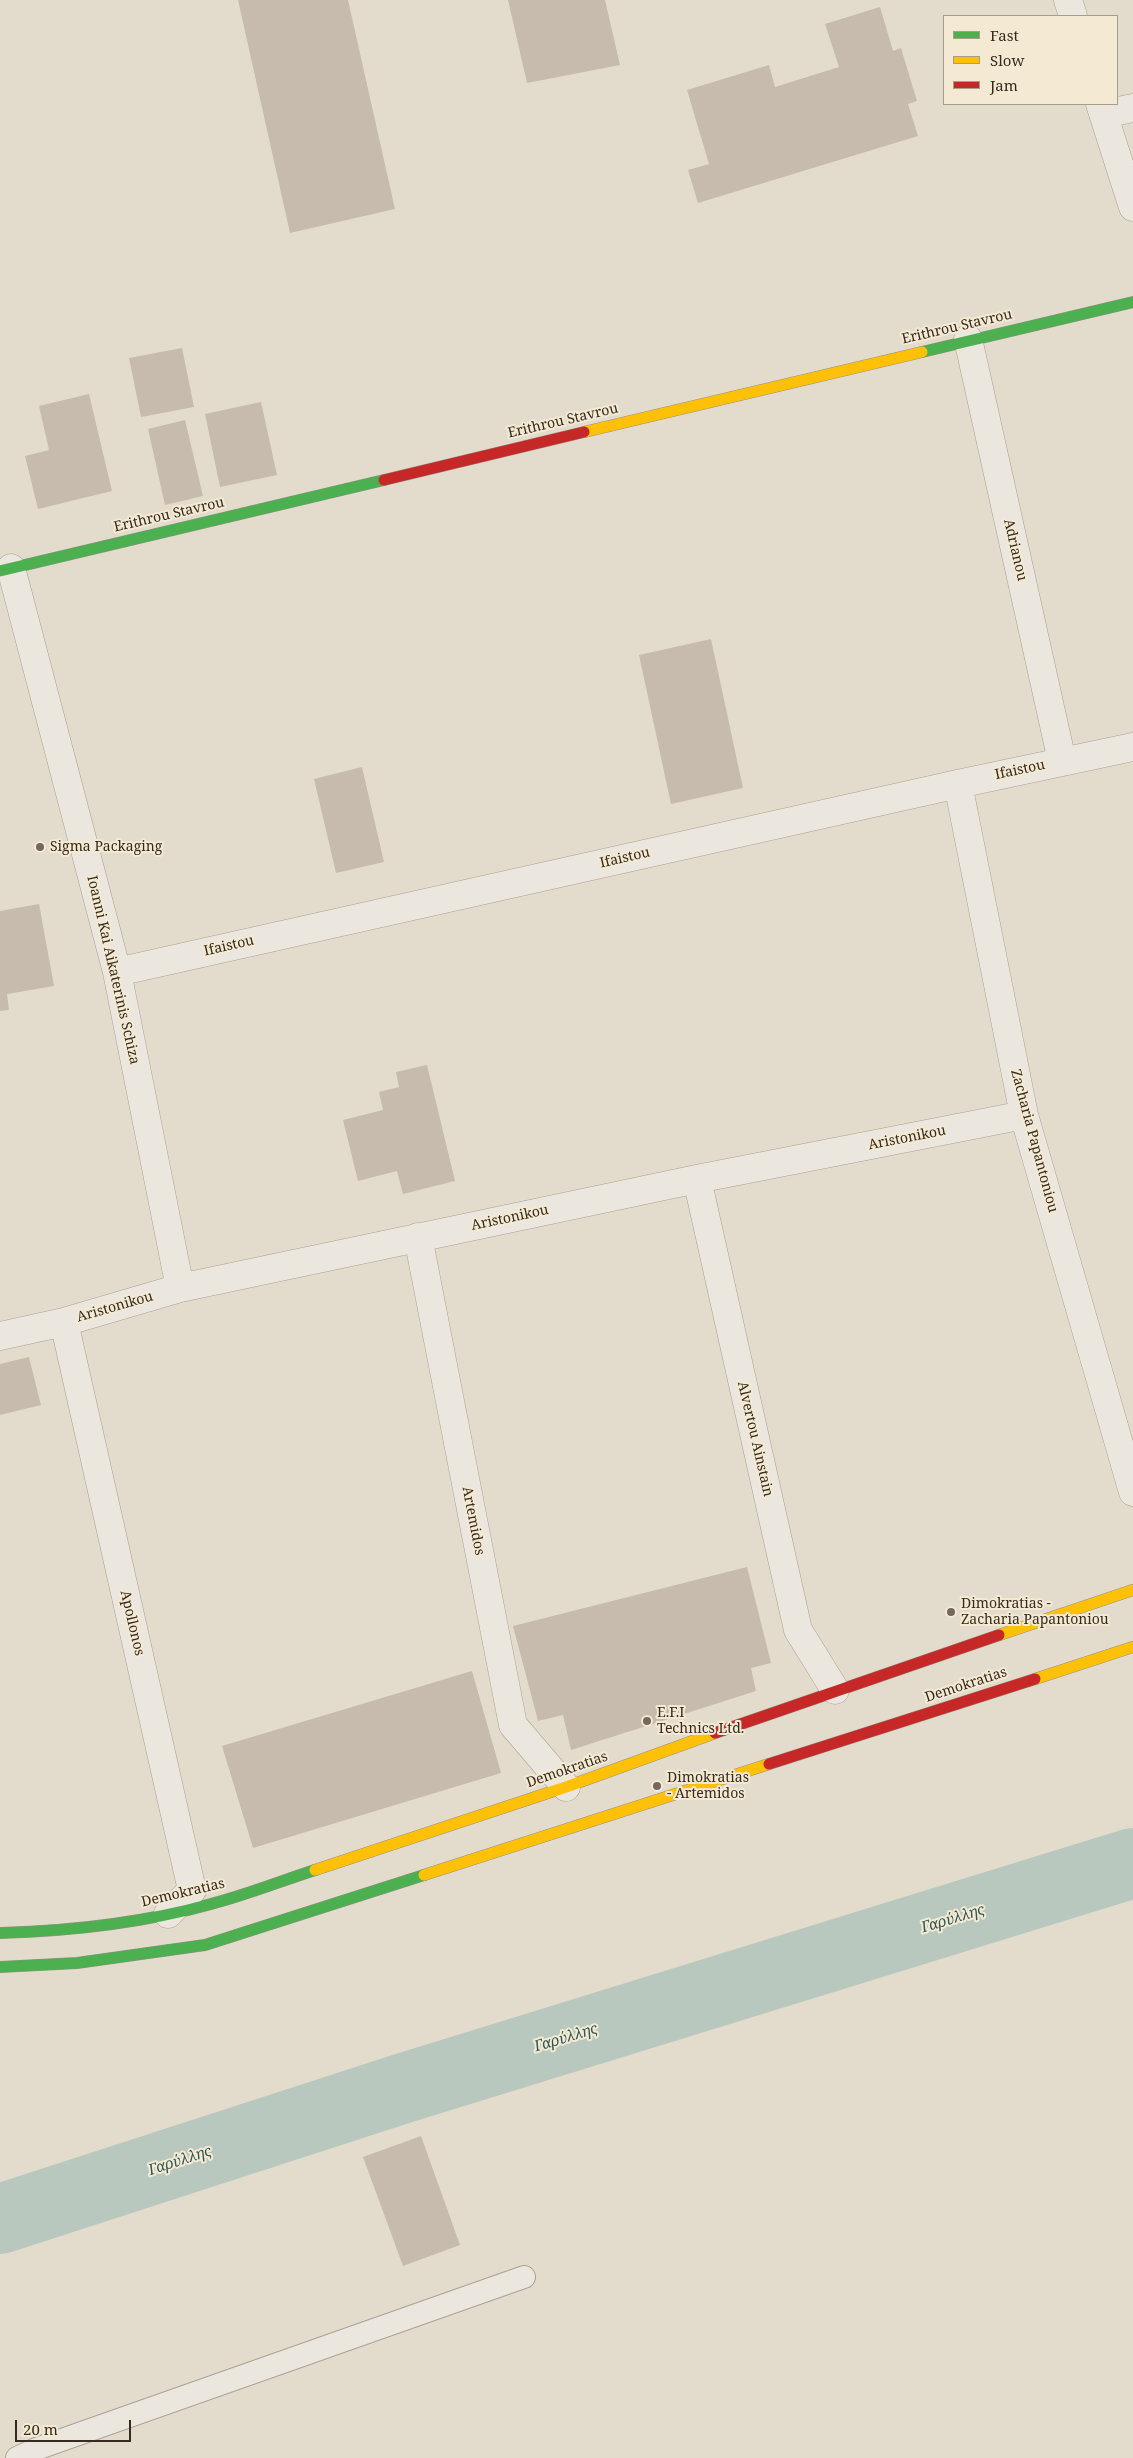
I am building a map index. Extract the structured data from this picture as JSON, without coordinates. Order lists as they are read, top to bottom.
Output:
{
  "streets": {
    "street": [
      "Erithrou Stavrou",
      "Adrianou",
      "Ifaistou",
      "Ioanni Kai Aikaterinis Schiza",
      "Aristonikou",
      "Zacharia Papantoniou",
      "Alvertou Ainstain",
      "Artemidos",
      "Apollonos",
      "Demokratias"
    ]
  },
  "crossings": [
    ["Erithrou Stavrou", "Adrianou"],
    ["Erithrou Stavrou", "Ioanni Kai Aikaterinis Schiza"],
    ["Adrianou", "Ifaistou"],
    ["Ifaistou", "Ioanni Kai Aikaterinis Schiza"],
    ["Ifaistou", "Zacharia Papantoniou"],
    ["Ioanni Kai Aikaterinis Schiza", "Aristonikou"],
    ["Aristonikou", "Zacharia Papantoniou"],
    ["Aristonikou", "Alvertou Ainstain"],
    ["Aristonikou", "Artemidos"],
    ["Aristonikou", "Apollonos"],
    ["Alvertou Ainstain", "Demokratias"],
    ["Artemidos", "Demokratias"],
    ["Apollonos", "Demokratias"]
  ],
  "water": ["Γαρύλλης"],
  "places": [
    "Sigma Packaging",
    "Dimokratias - Zacharia Papantoniou",
    "E.F.I Technics Ltd.",
    "Dimokratias - Artemidos"
  ],
  "legend": ["Fast", "Slow", "Jam"],
  "scale_bar": "20 m"
}
